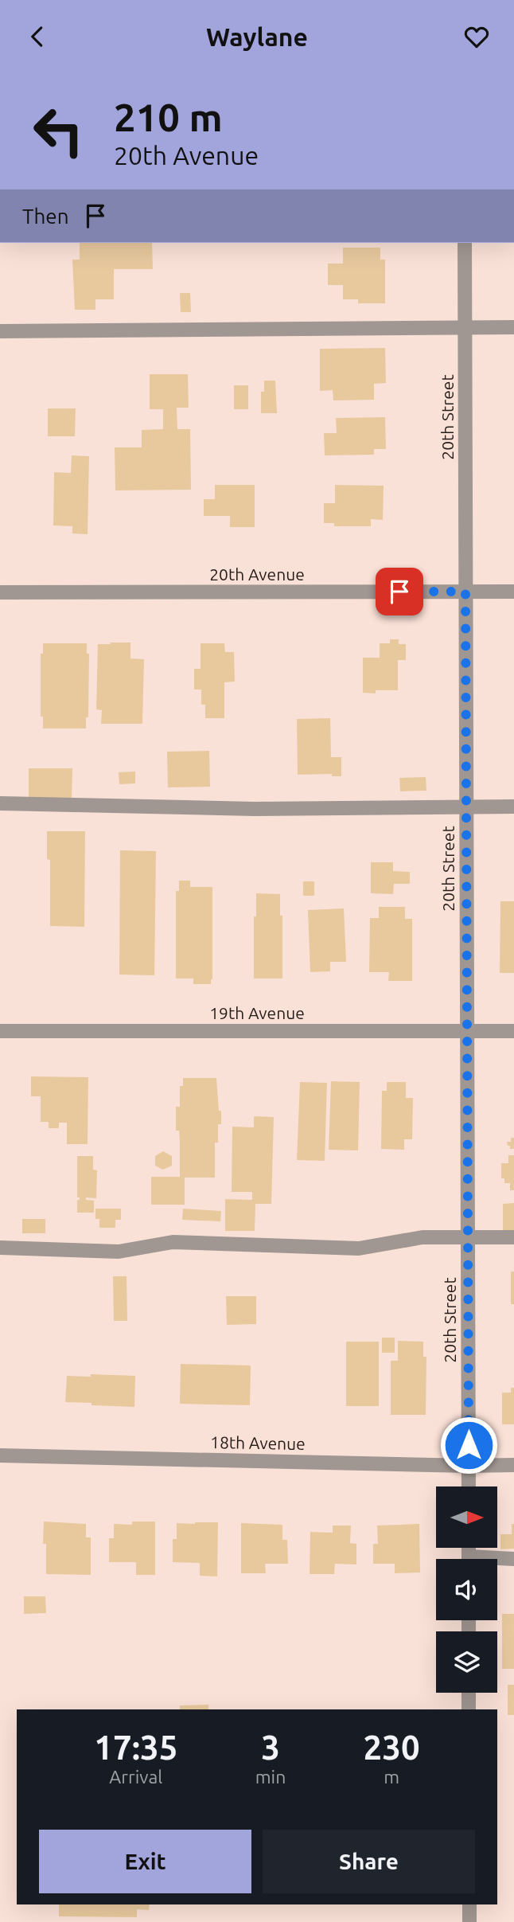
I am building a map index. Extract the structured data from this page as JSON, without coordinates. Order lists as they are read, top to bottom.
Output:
{
  "streets": {
    "street": [
      "20th Street",
      "20th Avenue",
      "19th Avenue",
      "18th Avenue"
    ]
  },
  "crossings": [
    ["20th Street", "20th Avenue"],
    ["20th Street", "19th Avenue"],
    ["20th Street", "18th Avenue"]
  ],
  "north": "right",
  "page": {
    "header": "Waylane",
    "turn": ["210 m", "20th Avenue"],
    "then": "Then",
    "eta": [
      "17:35",
      "Arrival",
      "3",
      "min",
      "230",
      "m"
    ],
    "buttons": ["Exit", "Share"]
  }
}
